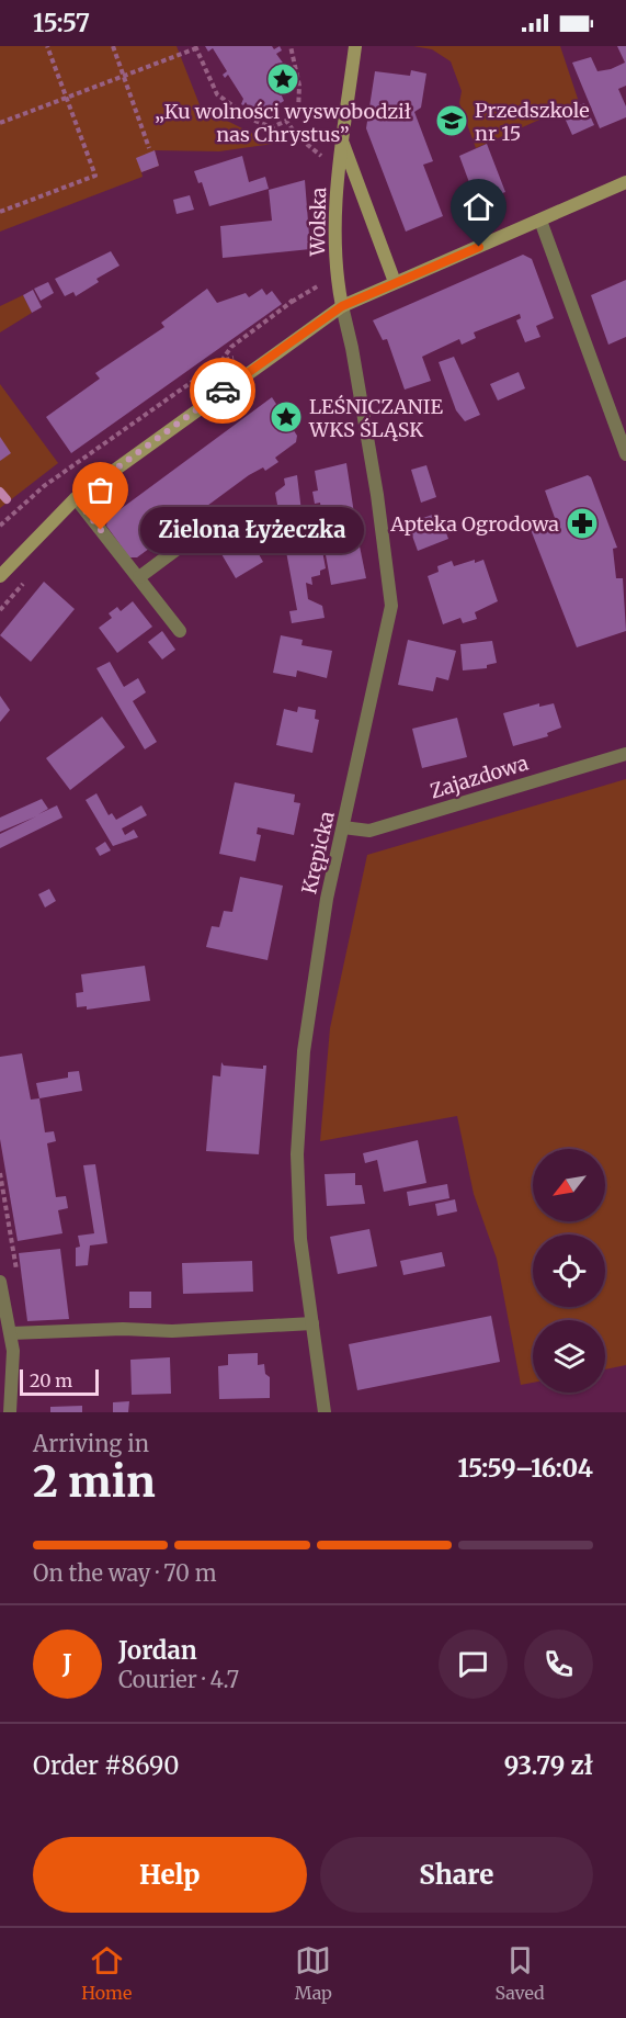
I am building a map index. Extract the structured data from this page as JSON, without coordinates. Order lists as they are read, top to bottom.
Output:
{
  "streets": {
    "street": ["Wolska", "Zajazdowa", "Krępicka"]
  },
  "crossings": [
    ["Wolska", "Krępicka"],
    ["Zajazdowa", "Krępicka"]
  ],
  "places": {
    "place": ["„Ku wolności wyswobodził nas Chrystus”", "LEŚNICZANIE WKS ŚLĄSK"],
    "school or university": ["Przedszkole nr 15"],
    "pharmacy": ["Apteka Ogrodowa"],
    "other": ["Zielona Łyżeczka"]
  },
  "scale_bar": "20 m",
  "north": "bottom left",
  "page": {
    "status": "15:57",
    "bubble": "Zielona Łyżeczka",
    "scale": "20 m",
    "heading": ["2 min", "Arriving in", "15:59–16:04"],
    "panel": [
      "Jordan",
      "Courier · 4.7",
      "Order #8690",
      "93.79 zł"
    ],
    "bar": "On the way · 70 m",
    "round": "J",
    "buttons": ["Help", "Share"],
    "tabs": ["Home", "Map", "Saved"]
  }
}
